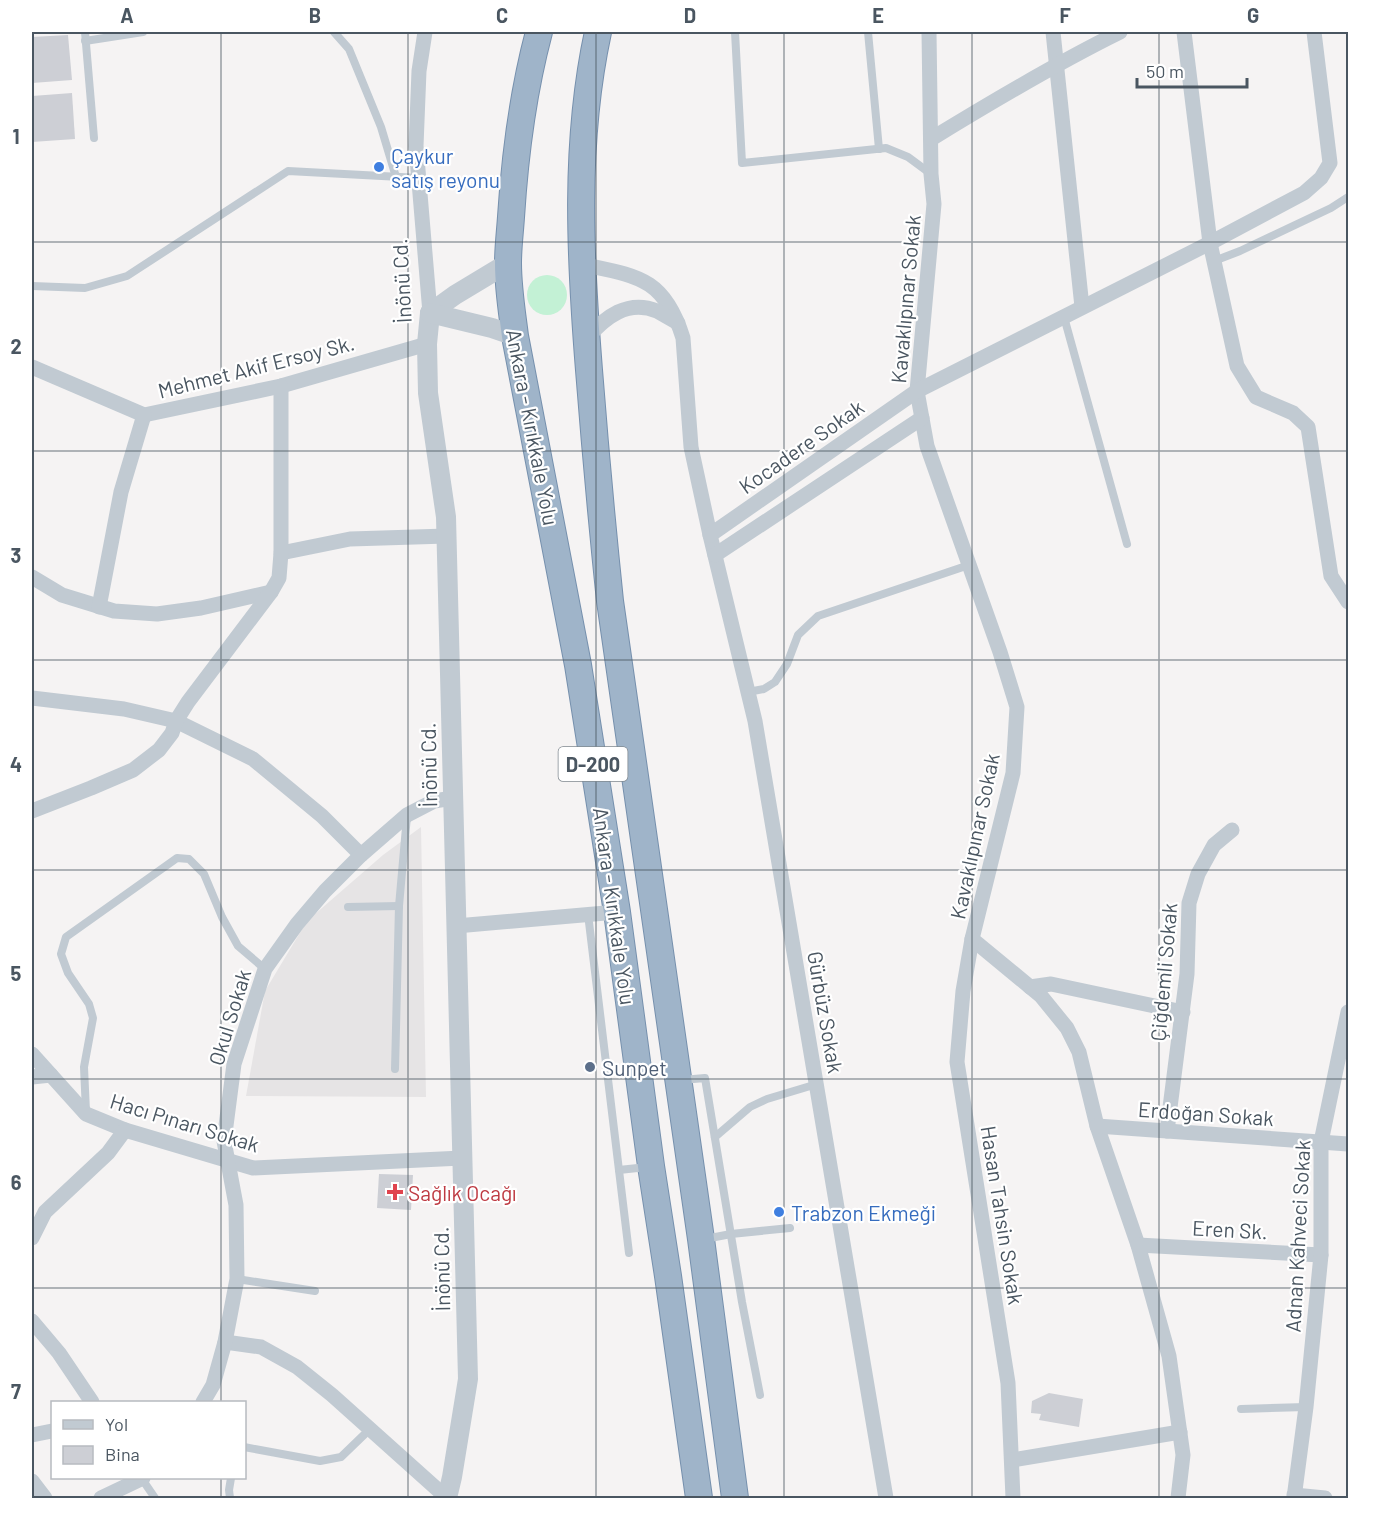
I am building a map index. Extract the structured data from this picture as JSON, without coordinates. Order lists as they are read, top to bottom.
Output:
{
  "streets": {
    "highway": ["Ankara - Kırıkkale Yolu", "D-200"],
    "street": [
      "İnönü Cd.",
      "Kavaklıpınar Sokak",
      "Mehmet Akif Ersoy Sk.",
      "Kocadere Sokak",
      "Çiğdemli Sokak",
      "Gürbüz Sokak",
      "Okul Sokak",
      "Erdoğan Sokak",
      "Hacı Pınarı Sokak",
      "Hasan Tahsin Sokak",
      "Eren Sk.",
      "Adnan Kahveci Sokak"
    ]
  },
  "crossings": [
    ["İnönü Cd.", "Mehmet Akif Ersoy Sk."],
    ["İnönü Cd.", "Okul Sokak"],
    ["İnönü Cd.", "Hacı Pınarı Sokak"],
    ["Kavaklıpınar Sokak", "Kocadere Sokak"],
    ["Kavaklıpınar Sokak", "Erdoğan Sokak"],
    ["Kavaklıpınar Sokak", "Hasan Tahsin Sokak"],
    ["Kavaklıpınar Sokak", "Eren Sk."],
    ["Ankara - Kırıkkale Yolu", "Gürbüz Sokak"],
    ["Kocadere Sokak", "Gürbüz Sokak"],
    ["Çiğdemli Sokak", "Erdoğan Sokak"],
    ["Okul Sokak", "Hacı Pınarı Sokak"],
    ["Erdoğan Sokak", "Adnan Kahveci Sokak"],
    ["Eren Sk.", "Adnan Kahveci Sokak"]
  ],
  "places": {
    "other": ["Çaykur satış reyonu", "Sunpet", "Trabzon Ekmeği"],
    "health": ["Sağlık Ocağı"]
  },
  "legend": ["Yol", "Bina"],
  "scale_bar": "50 m",
  "grid": {
    "columns": [
      "A",
      "B",
      "C",
      "D",
      "E",
      "F",
      "G"
    ],
    "rows": [
      "1",
      "2",
      "3",
      "4",
      "5",
      "6",
      "7"
    ]
  }
}
